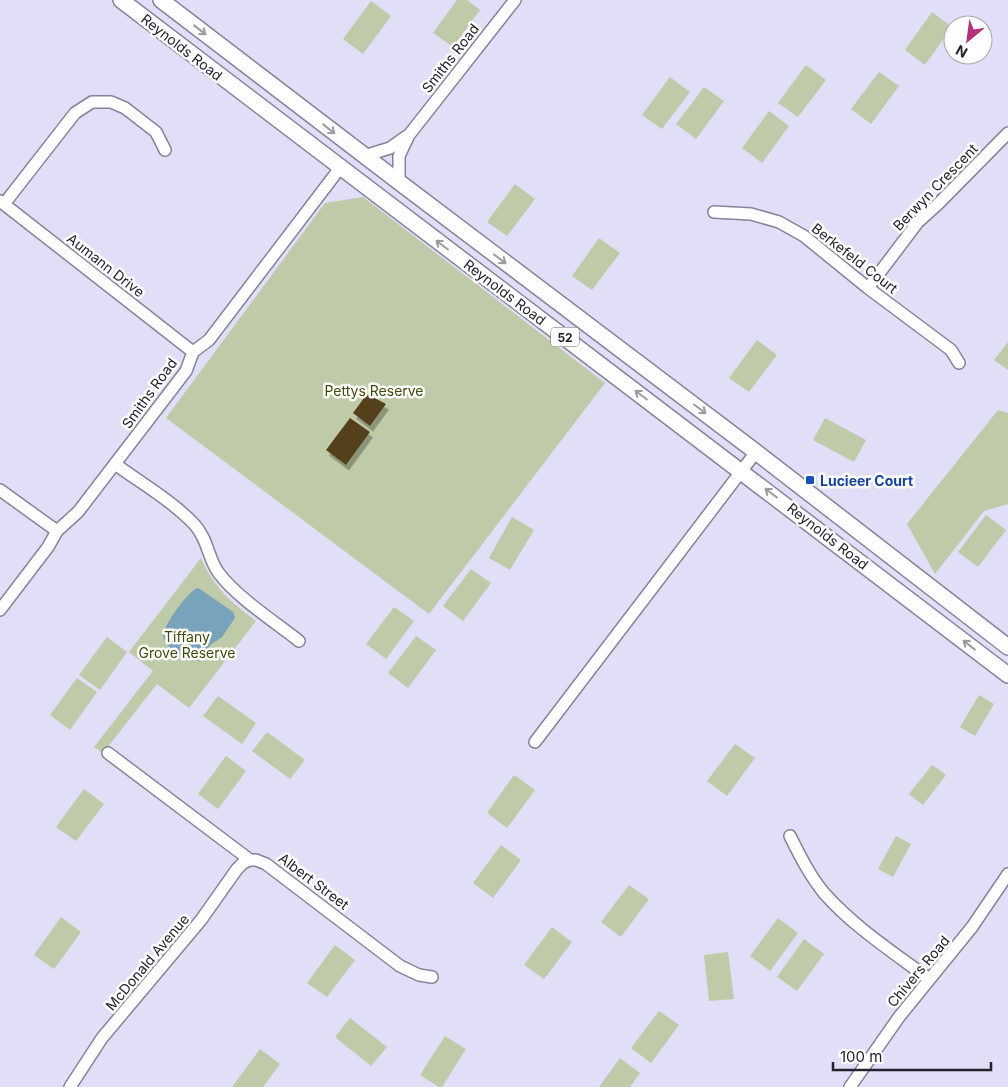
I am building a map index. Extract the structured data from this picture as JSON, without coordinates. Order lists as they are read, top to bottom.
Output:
{
  "streets": {
    "main road": ["Reynolds Road", "52"],
    "street": [
      "Smiths Road",
      "Berwyn Crescent",
      "Berkefeld Court",
      "Aumann Drive",
      "Albert Street",
      "McDonald Avenue",
      "Chivers Road"
    ]
  },
  "crossings": [
    ["Reynolds Road", "Smiths Road"],
    ["Smiths Road", "Aumann Drive"],
    ["Berwyn Crescent", "Berkefeld Court"],
    ["Albert Street", "McDonald Avenue"]
  ],
  "parks": ["Pettys Reserve", "Tiffany Grove Reserve"],
  "places": {
    "transit": ["Lucieer Court"]
  },
  "scale_bar": "100 m",
  "north": "bottom left"
}
